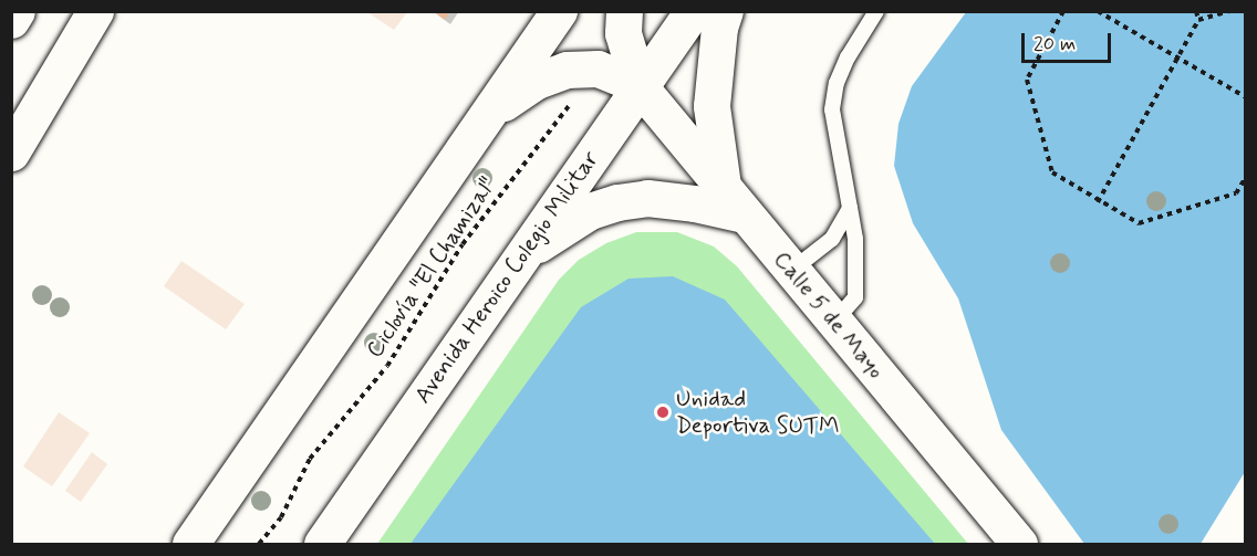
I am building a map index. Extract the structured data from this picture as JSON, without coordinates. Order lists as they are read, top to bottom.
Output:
{
  "streets": {
    "main road": ["Avenida Heroico Colegio Militar", "Calle 5 de Mayo"],
    "path": ["Ciclovía \"El Chamizal\""]
  },
  "crossings": [
    ["Avenida Heroico Colegio Militar", "Calle 5 de Mayo"]
  ],
  "places": ["Unidad Deportiva SUTM"],
  "scale_bar": "20 m"
}
